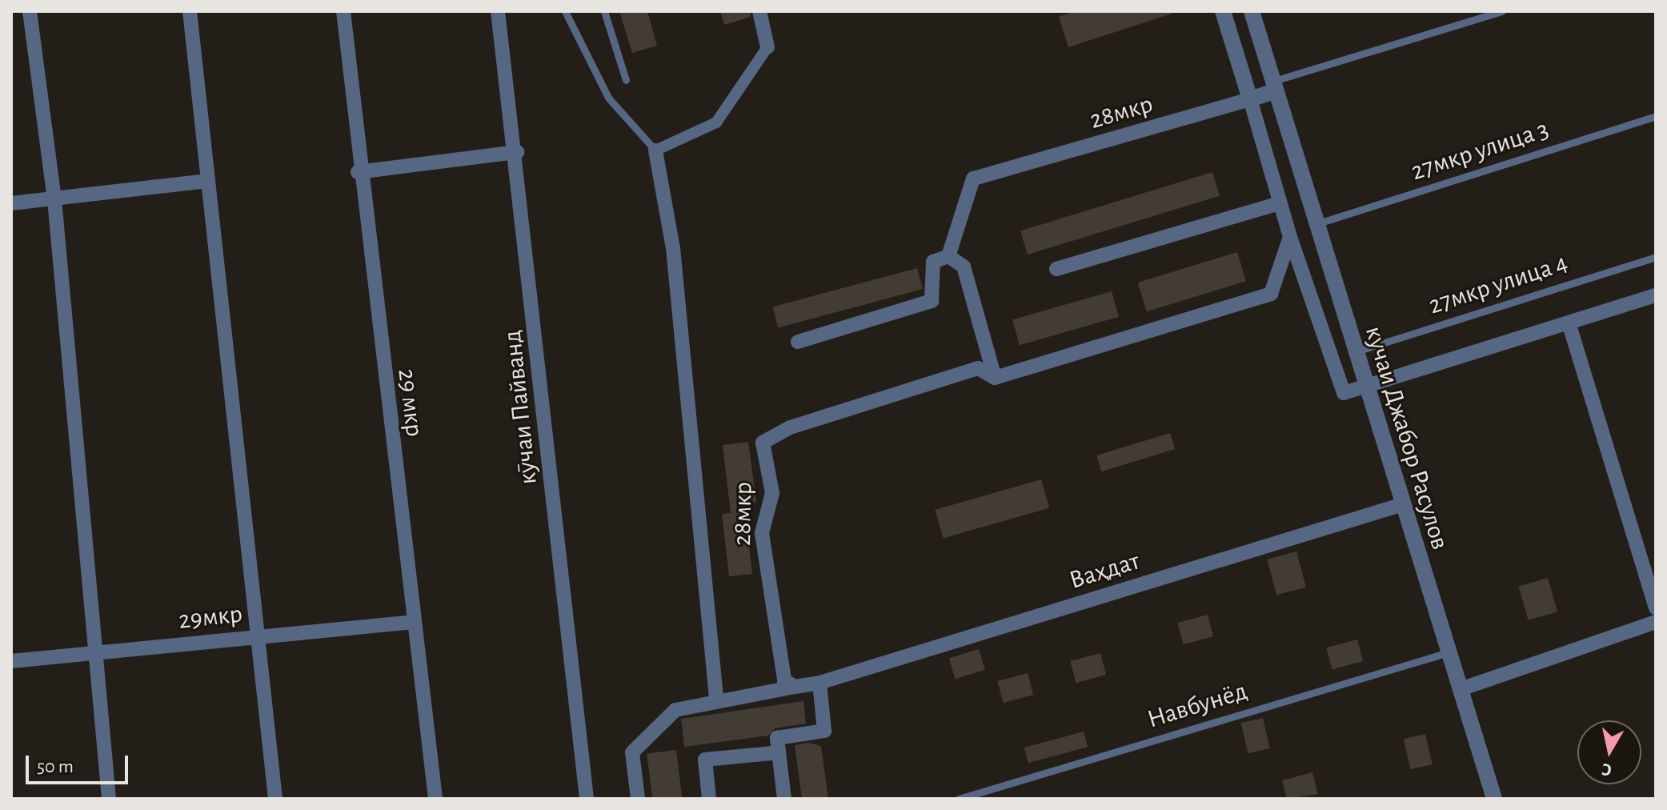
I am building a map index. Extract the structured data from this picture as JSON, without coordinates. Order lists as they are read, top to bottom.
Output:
{
  "streets": {
    "street": [
      "28мкр",
      "29 мкр",
      "кӯчаи Пайванд",
      "кучаи Джабор Расулов",
      "Ваҳдат",
      "29мкр"
    ],
    "lane": ["27мкр улица 3", "27мкр улица 4", "Навбунёд"]
  },
  "crossings": [
    ["27мкр улица 3", "кучаи Джабор Расулов"],
    ["27мкр улица 4", "кучаи Джабор Расулов"],
    ["29 мкр", "29мкр"],
    ["кучаи Джабор Расулов", "Ваҳдат"],
    ["кучаи Джабор Расулов", "Навбунёд"]
  ],
  "scale_bar": "50 m",
  "north": "bottom"
}
